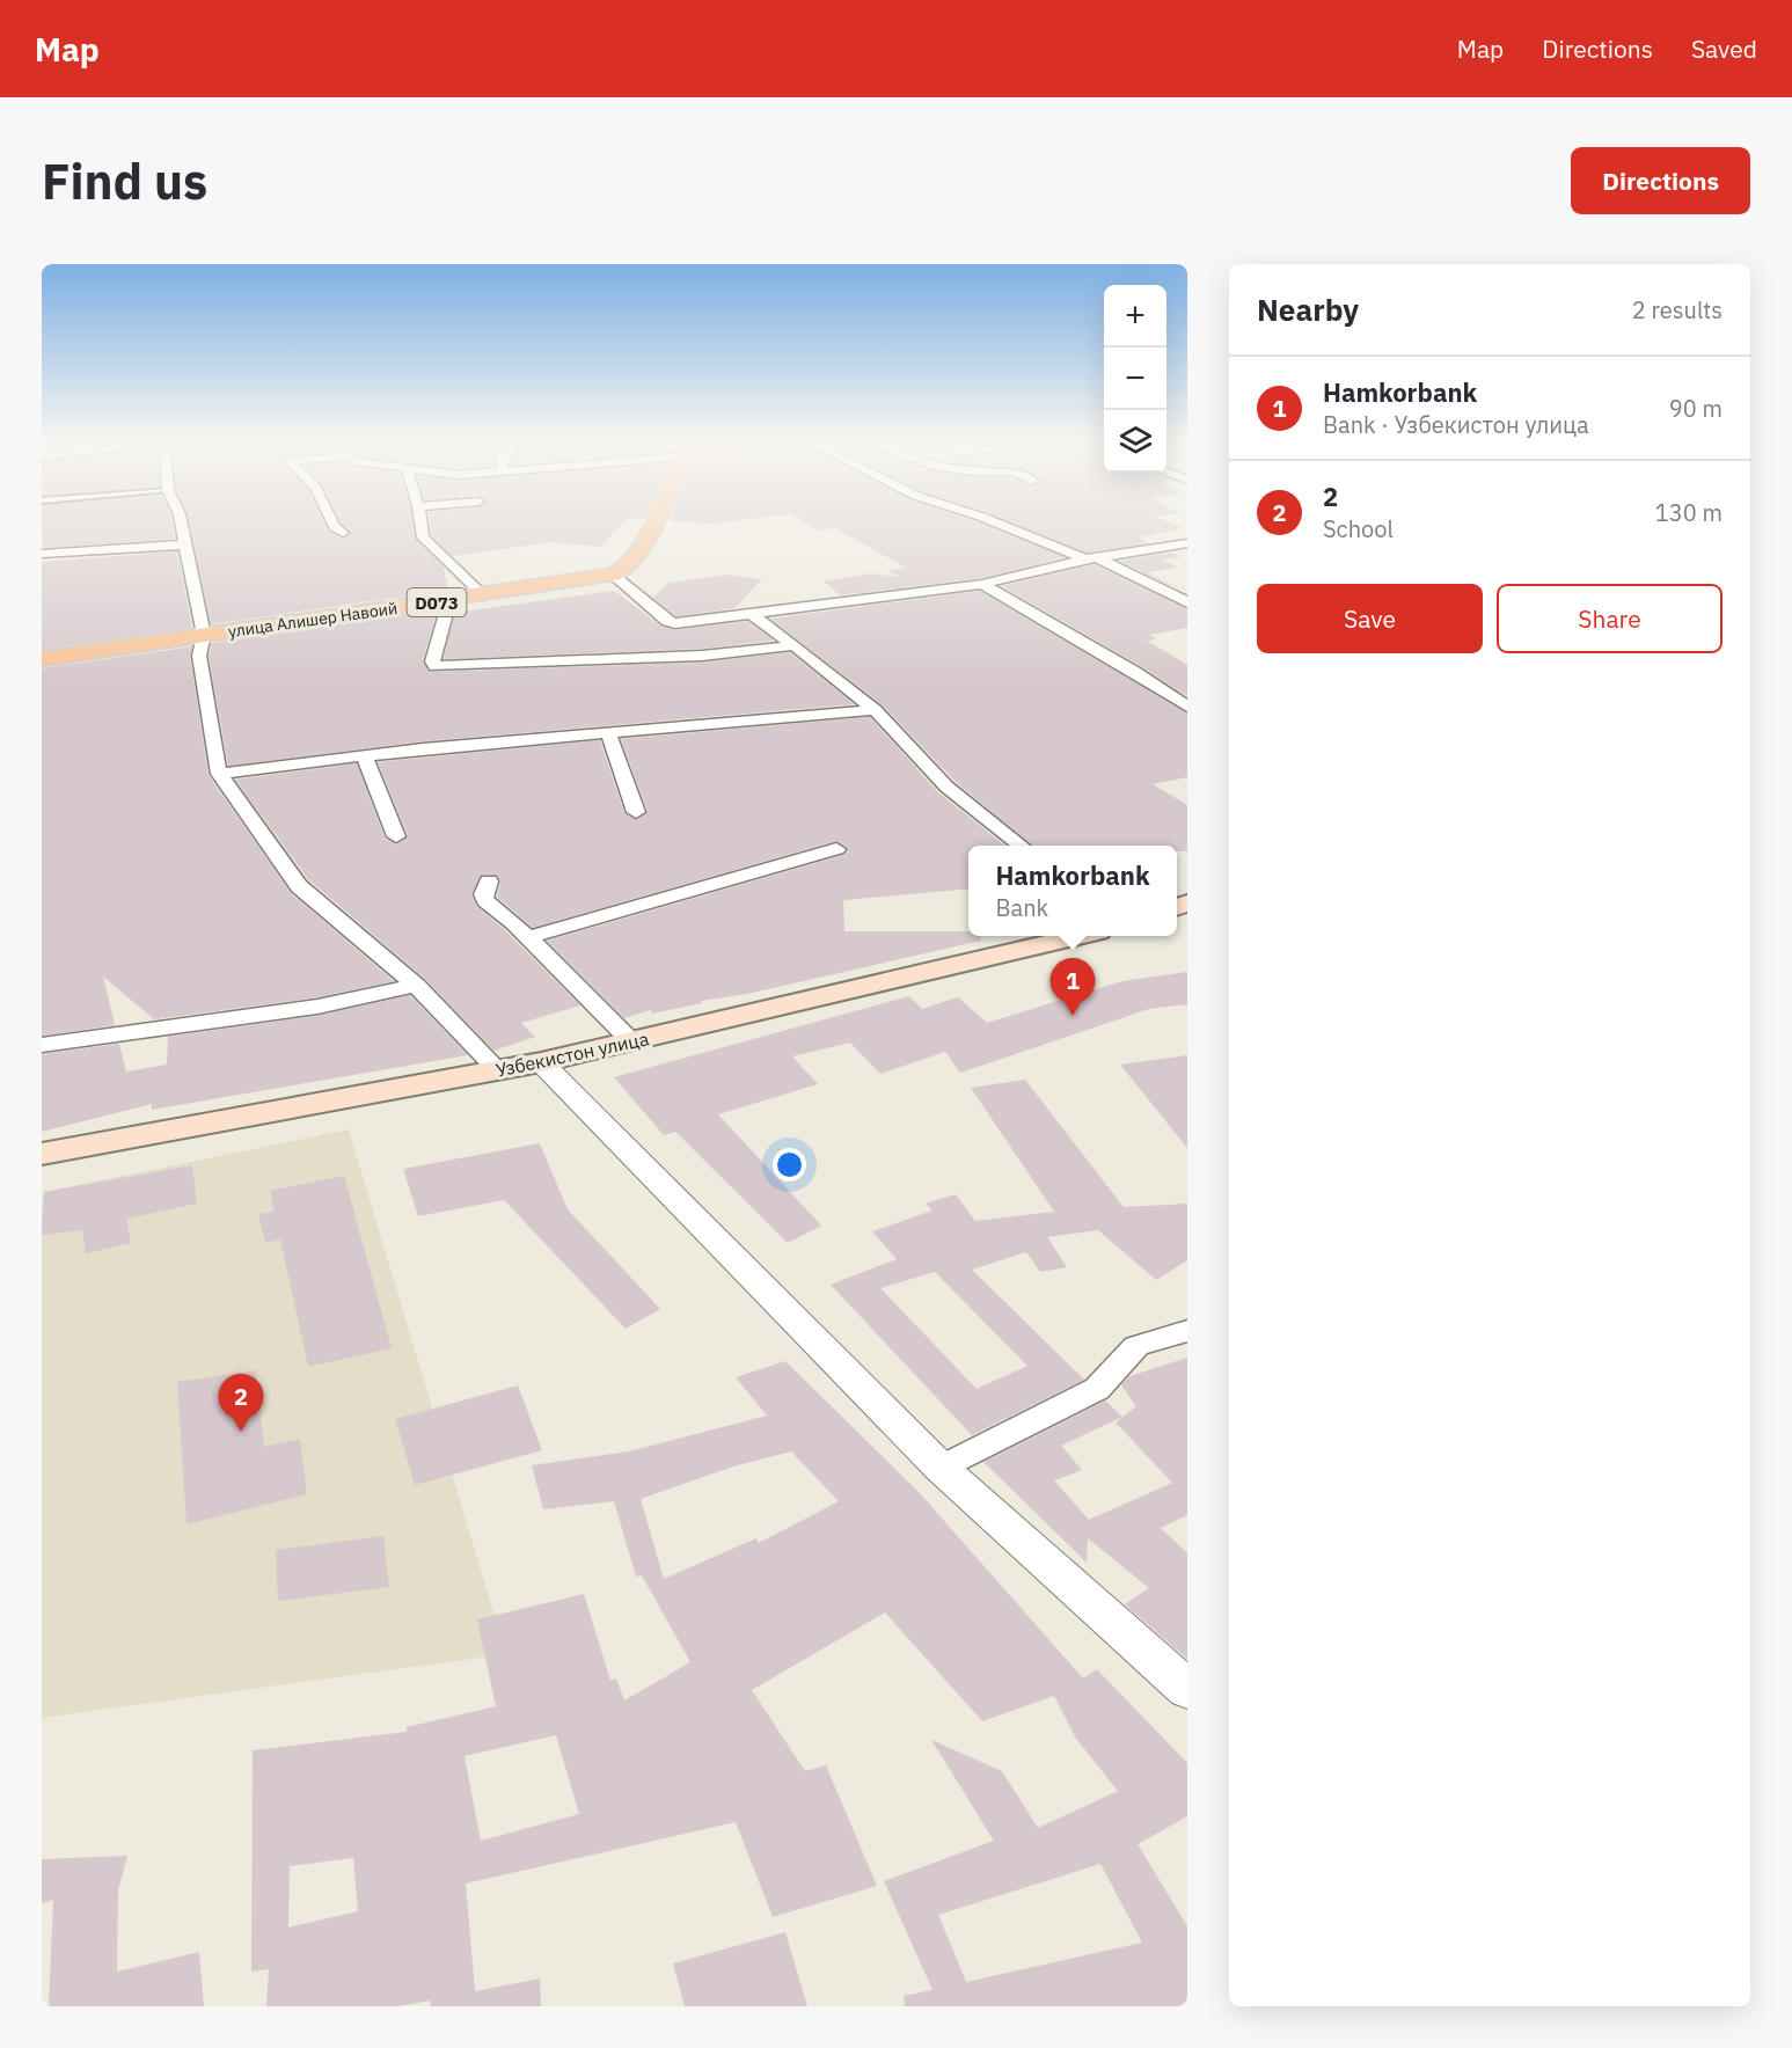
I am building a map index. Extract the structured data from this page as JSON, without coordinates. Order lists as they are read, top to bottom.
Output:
{
  "streets": {
    "main road": ["D073", "улица Алишер Навоий", "Узбекистон улица"]
  },
  "page": {
    "header": "Map",
    "nav": ["Map", "Directions", "Saved"],
    "buttons": [
      "Directions",
      ["Save", "Share"]
    ],
    "title": "Find us",
    "heading": ["Nearby", "2 results"],
    "map_buttons": ["+", "−"],
    "list": [
      {
        "mark": "1",
        "name": "Hamkorbank",
        "note": "Bank · Узбекистон улица",
        "value": "90 m"
      },
      {
        "mark": "2",
        "name": "2",
        "note": "School",
        "value": "130 m"
      }
    ],
    "popup": ["Hamkorbank", "Bank"],
    "pins": ["1", "2"]
  }
}
